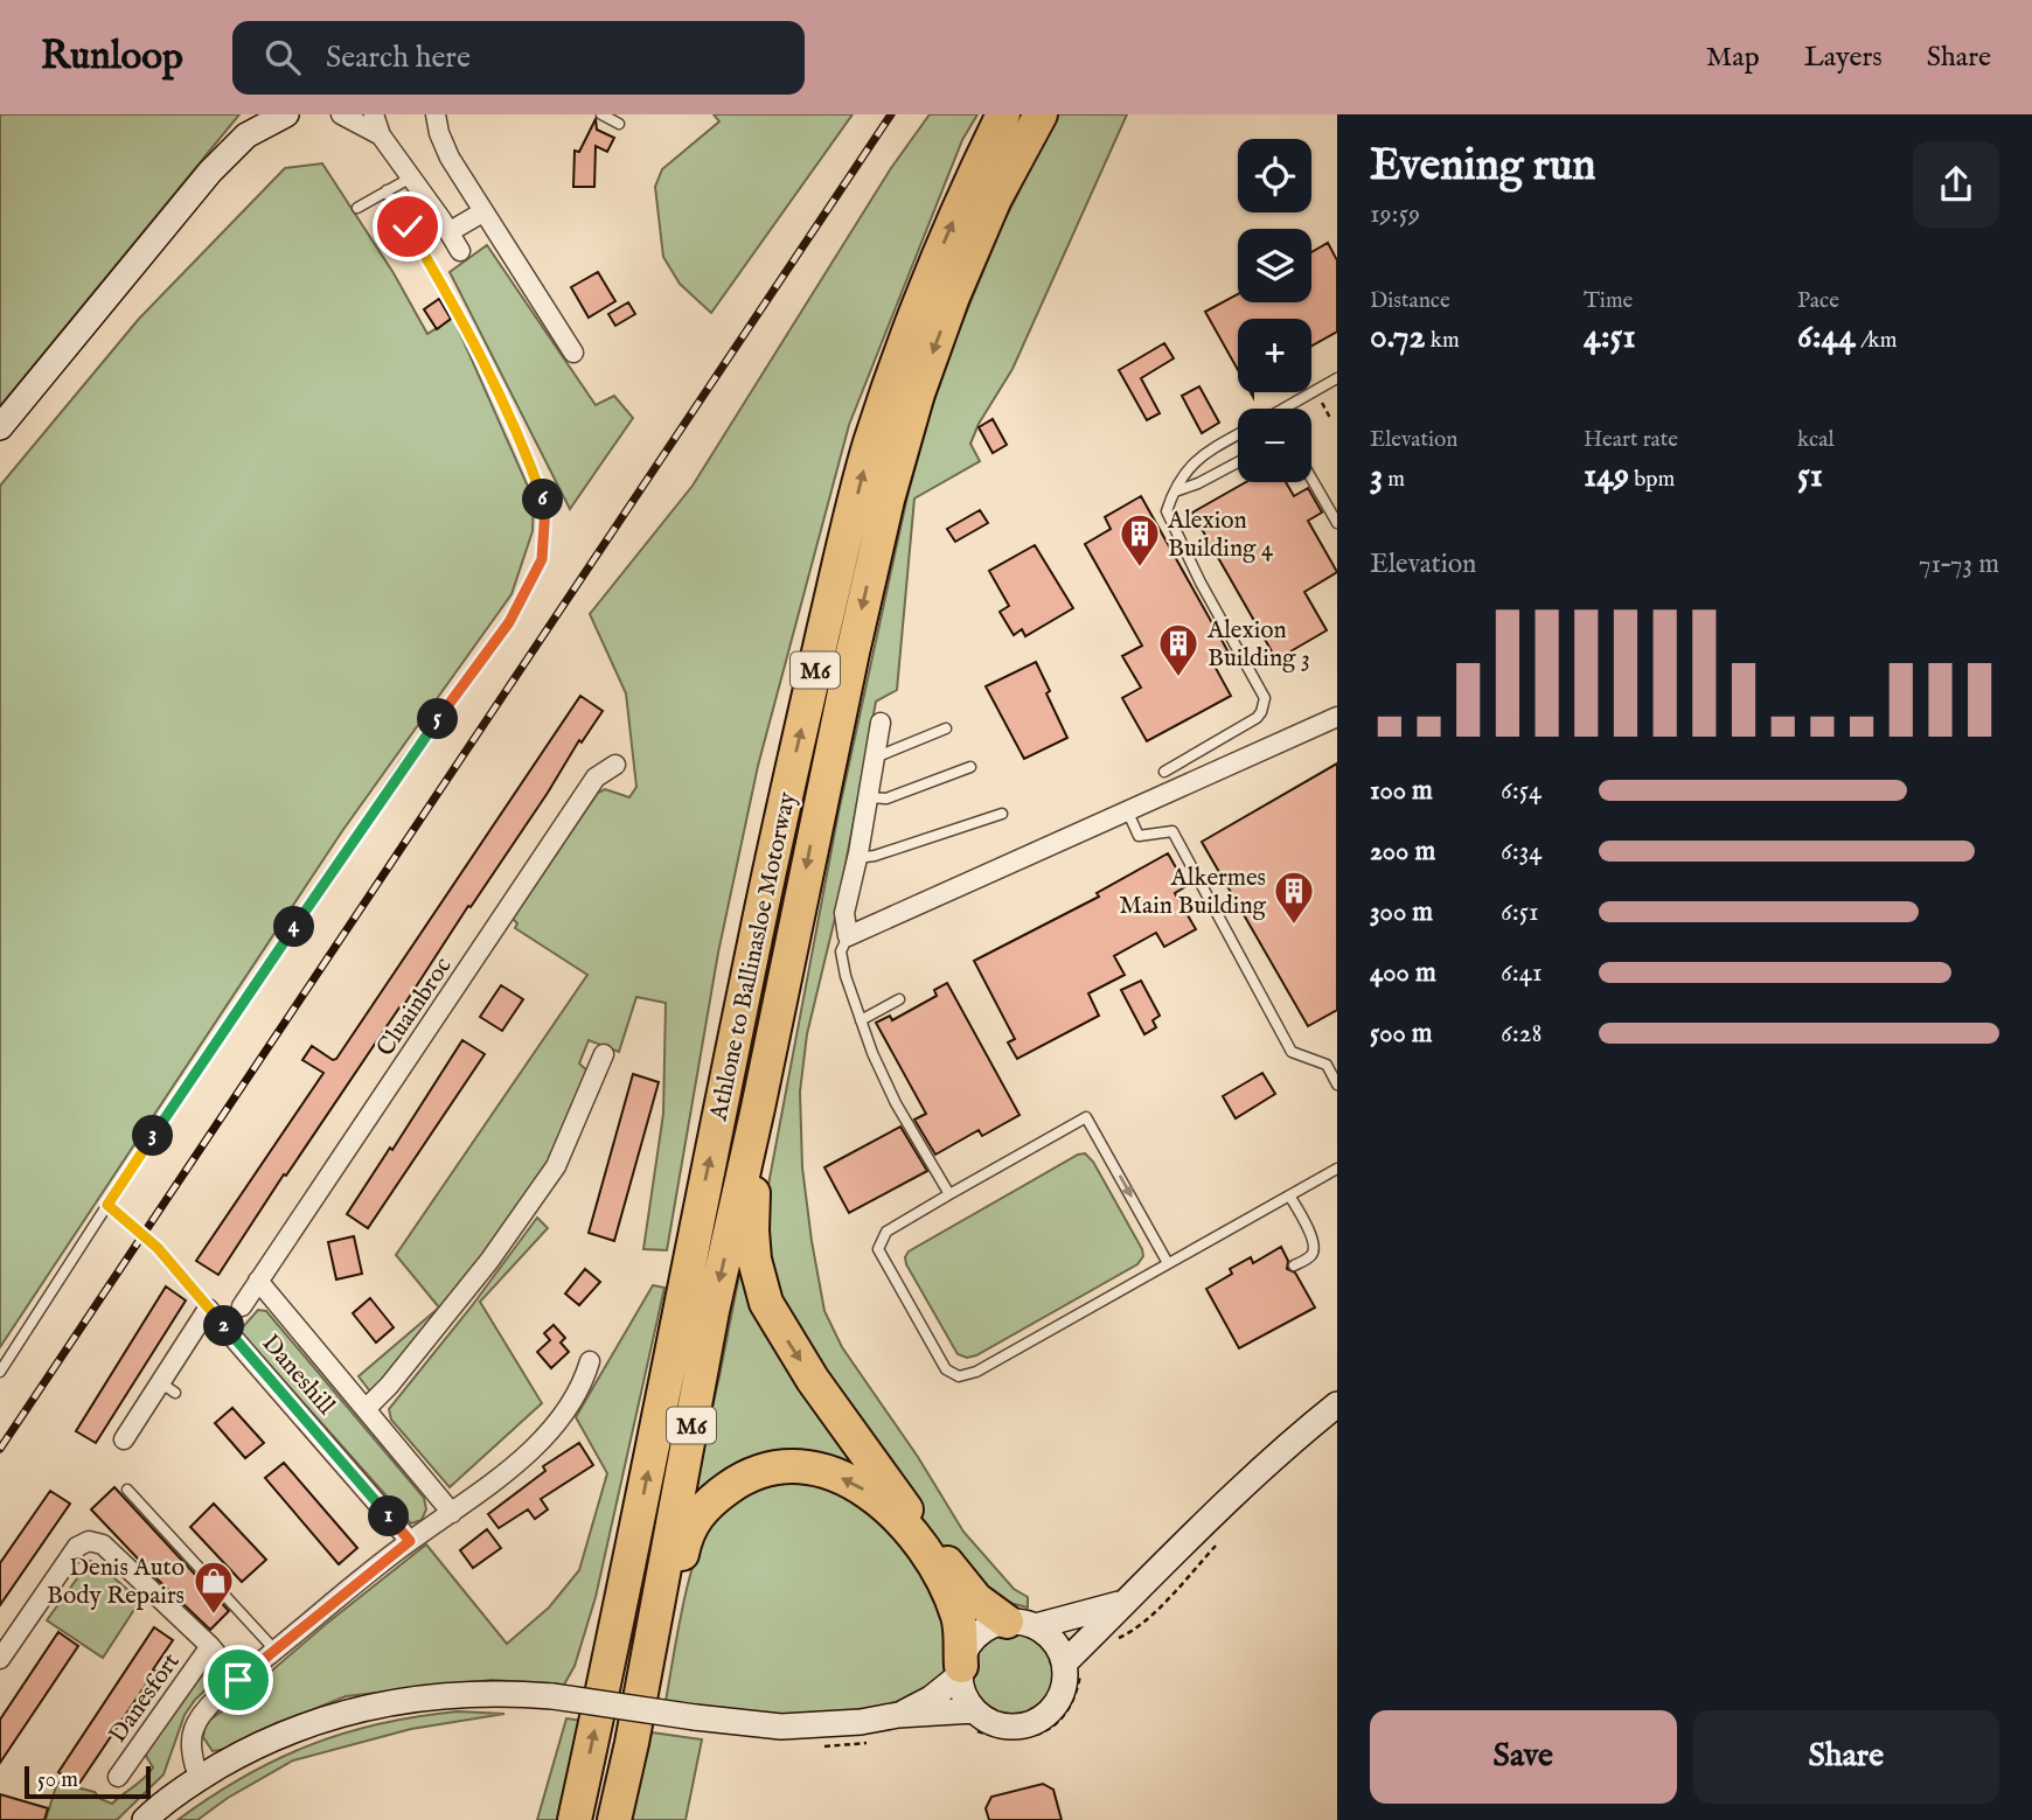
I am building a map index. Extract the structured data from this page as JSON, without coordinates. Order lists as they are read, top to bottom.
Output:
{
  "streets": {
    "highway": ["M6", "Athlone to Ballinasloe Motorway"],
    "street": ["Cluainbroc", "Daneshill", "Danesfort"]
  },
  "places": {
    "building": ["Alexion Building 4", "Alexion Building 3", "Alkermes Main Building"],
    "shop": ["Denis Auto Body Repairs"]
  },
  "scale_bar": "50 m",
  "page": {
    "header": "Runloop",
    "search": "Search here",
    "nav": ["Map", "Layers", "Share"],
    "heading": ["Evening run", "19:59"],
    "map_buttons": ["+", "−"],
    "stats": [
      ["Distance", "0.72 km"],
      ["Time", "4:51"],
      ["Pace", "6:44 /km"],
      ["Elevation", "3 m"],
      ["Heart rate", "149 bpm"],
      ["kcal", "51"]
    ],
    "pins": [
      "6",
      "5",
      "4",
      "3",
      "2",
      "1"
    ],
    "chart": ["Elevation", "71–73 m"],
    "list": [
      {
        "name": "100 m",
        "note": "6:54"
      },
      {
        "name": "200 m",
        "note": "6:34"
      },
      {
        "name": "300 m",
        "note": "6:51"
      },
      {
        "name": "400 m",
        "note": "6:41"
      },
      {
        "name": "500 m",
        "note": "6:28"
      }
    ],
    "buttons": ["Save", "Share"],
    "scale": "50 m"
  }
}
